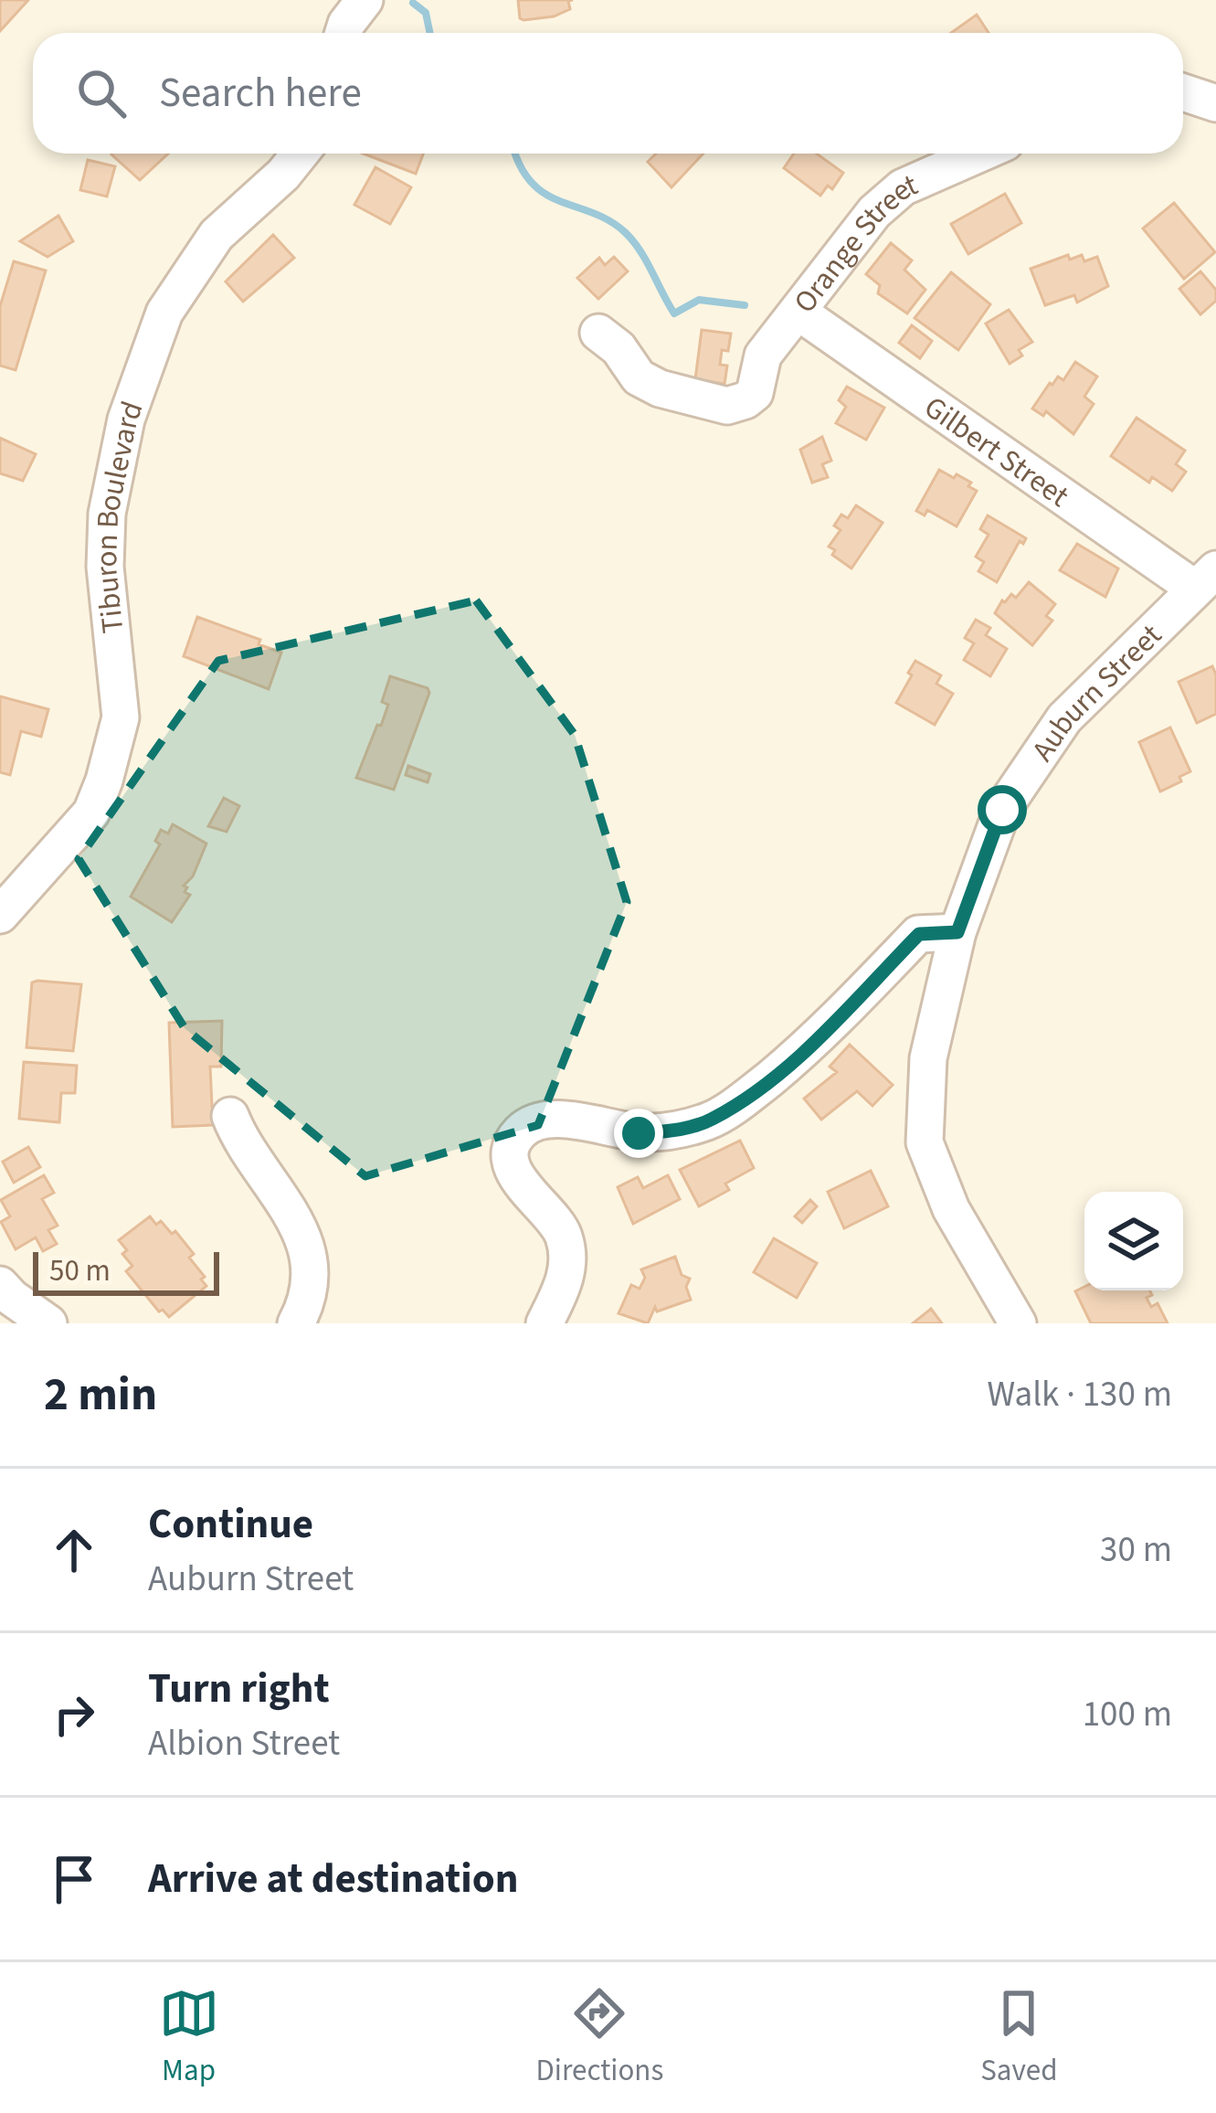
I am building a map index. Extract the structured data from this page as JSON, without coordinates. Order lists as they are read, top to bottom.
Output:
{
  "streets": {
    "street": [
      "Orange Street",
      "Gilbert Street",
      "Tiburon Boulevard",
      "Auburn Street"
    ]
  },
  "crossings": [
    ["Orange Street", "Gilbert Street"],
    ["Gilbert Street", "Auburn Street"]
  ],
  "scale_bar": "50 m",
  "page": {
    "search": "Search here",
    "scale": "50 m",
    "heading": ["2 min", "Walk · 130 m"],
    "list": [
      ["Continue", "Auburn Street", "30 m"],
      ["Turn right", "Albion Street", "100 m"],
      "Arrive at destination"
    ],
    "nav": ["Map", "Directions", "Saved"]
  }
}
